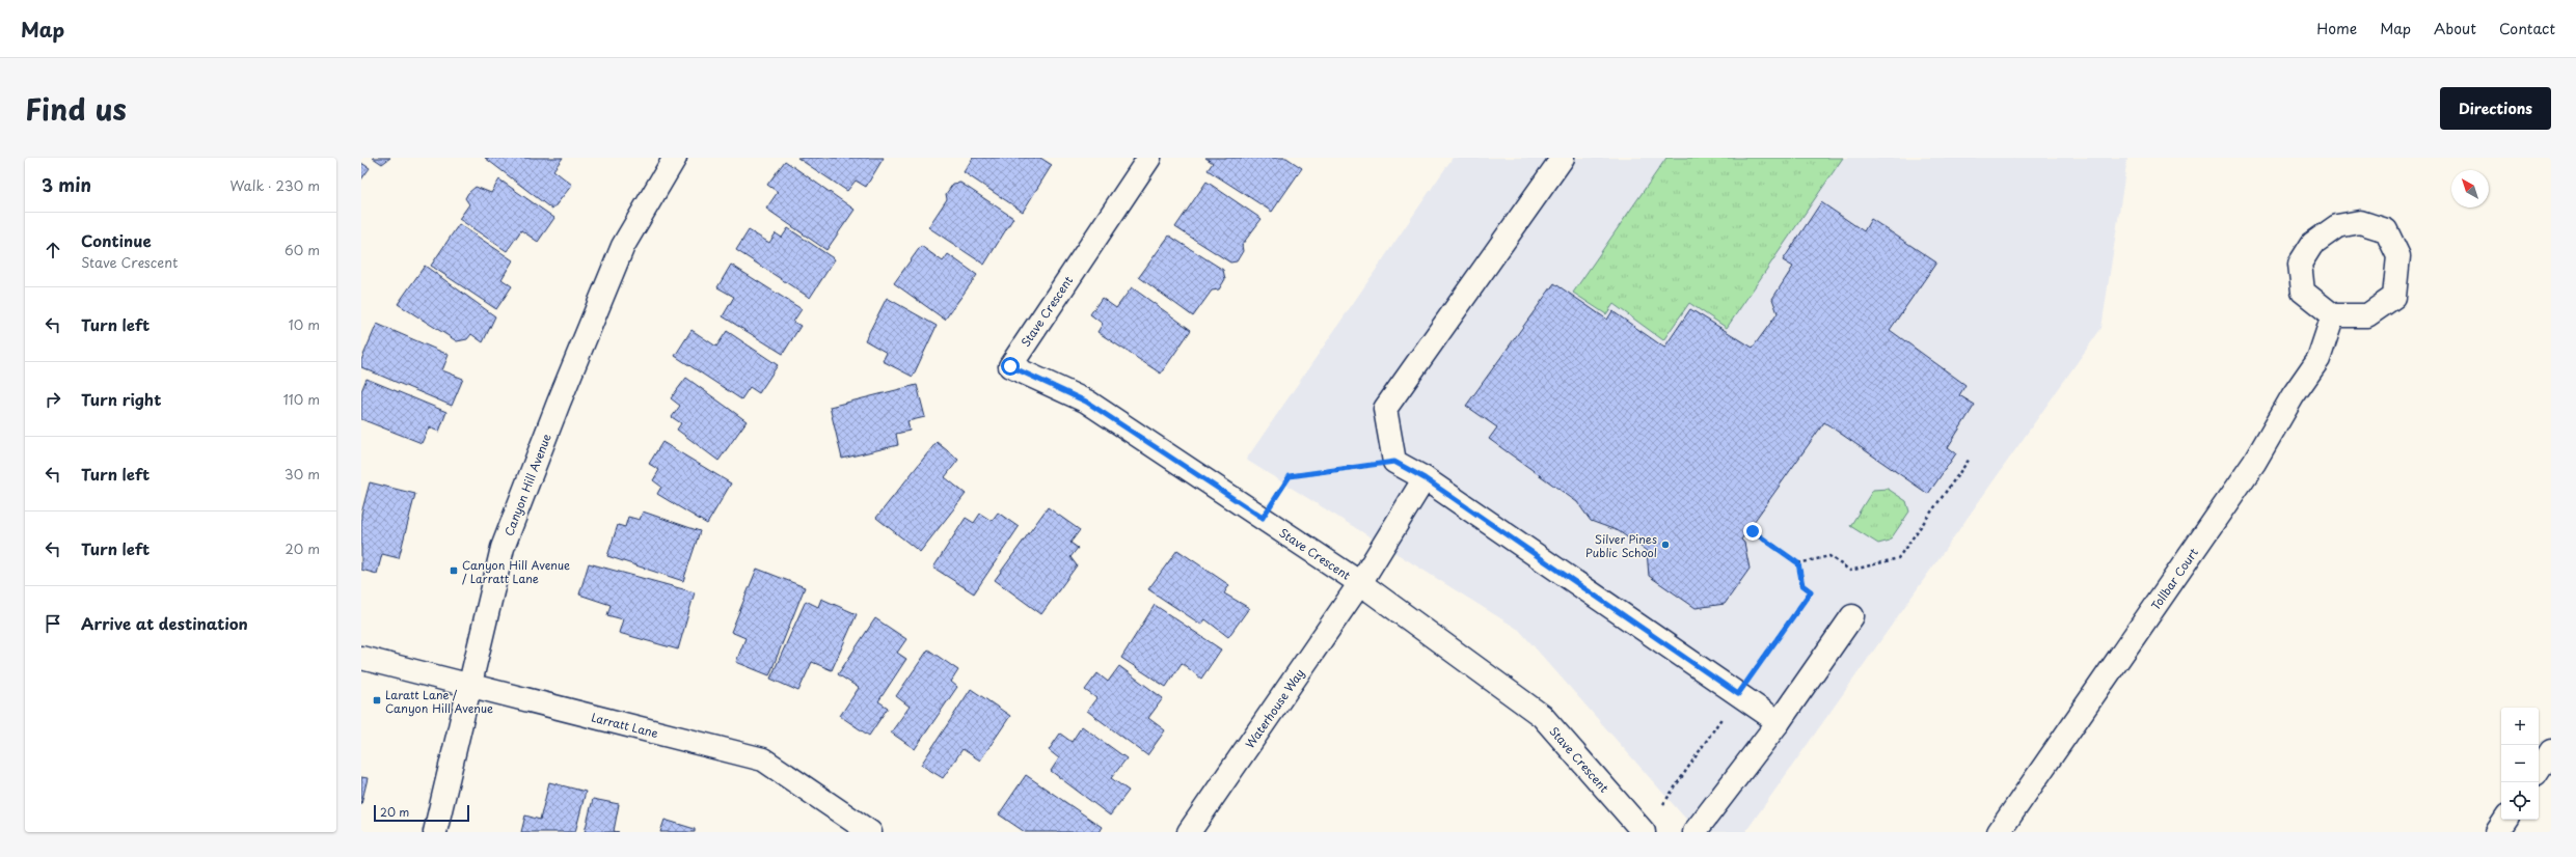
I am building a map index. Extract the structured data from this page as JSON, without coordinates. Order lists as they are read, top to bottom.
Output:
{
  "streets": {
    "street": [
      "Stave Crescent",
      "Canyon Hill Avenue",
      "Tollbar Court",
      "Waterhouse Way",
      "Larratt Lane"
    ]
  },
  "crossings": [
    ["Stave Crescent", "Waterhouse Way"],
    ["Canyon Hill Avenue", "Larratt Lane"]
  ],
  "places": {
    "other": ["Silver Pines Public School"],
    "transit": ["Canyon Hill Avenue / Larratt Lane", "Laratt Lane / Canyon Hill Avenue"]
  },
  "scale_bar": "20 m",
  "north": "top left",
  "page": {
    "header": "Map",
    "nav": [
      "Home",
      "Map",
      "About",
      "Contact"
    ],
    "title": "Find us",
    "buttons": "Directions",
    "heading": ["3 min", "Walk · 230 m"],
    "list": [
      ["Continue", "Stave Crescent", "60 m"],
      ["Turn left", "10 m"],
      ["Turn right", "110 m"],
      ["Turn left", "30 m"],
      ["Turn left", "20 m"],
      "Arrive at destination"
    ],
    "map_buttons": ["+", "−"],
    "scale": "20 m"
  }
}
